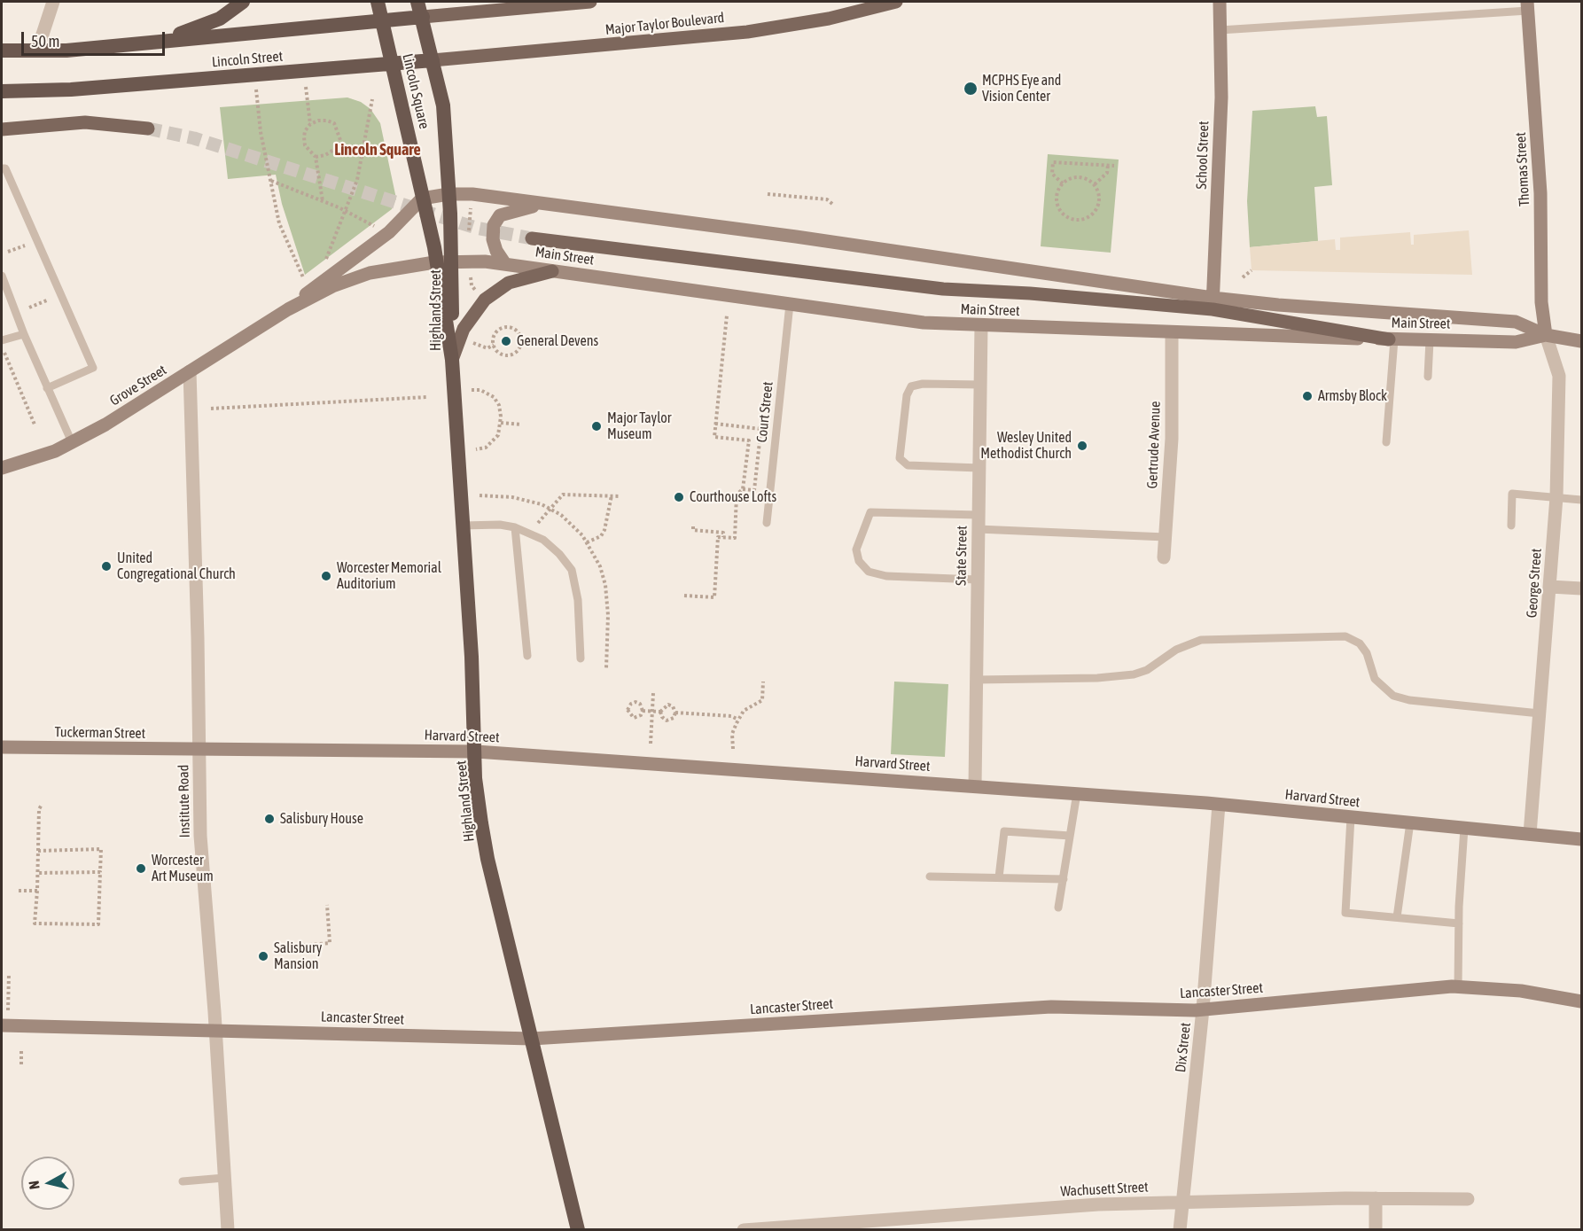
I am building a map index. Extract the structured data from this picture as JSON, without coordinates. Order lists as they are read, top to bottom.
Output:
{
  "streets": {
    "highway": ["Lincoln Street", "Lincoln Square", "Highland Street"],
    "main road": [
      "Major Taylor Boulevard",
      "School Street",
      "Thomas Street",
      "Main Street",
      "Grove Street",
      "Tuckerman Street",
      "Harvard Street",
      "Lancaster Street"
    ],
    "street": [
      "Gertrude Avenue",
      "State Street",
      "George Street",
      "Institute Road",
      "Dix Street",
      "Wachusett Street"
    ],
    "lane": ["Court Street"]
  },
  "crossings": [
    ["Major Taylor Boulevard", "Lincoln Street"],
    ["Major Taylor Boulevard", "Lincoln Square"],
    ["Lincoln Street", "Lincoln Square"],
    ["Lincoln Square", "Main Street"],
    ["Lincoln Square", "Highland Street"],
    ["Lincoln Square", "Grove Street"],
    ["School Street", "Main Street"],
    ["Thomas Street", "Main Street"],
    ["Thomas Street", "George Street"],
    ["Main Street", "Highland Street"],
    ["Main Street", "Grove Street"],
    ["Main Street", "Court Street"],
    ["Main Street", "Gertrude Avenue"],
    ["Main Street", "State Street"],
    ["Main Street", "George Street"],
    ["Highland Street", "Grove Street"],
    ["Highland Street", "Harvard Street"],
    ["Highland Street", "Lancaster Street"],
    ["Grove Street", "Institute Road"],
    ["State Street", "Harvard Street"],
    ["George Street", "Harvard Street"],
    ["Tuckerman Street", "Harvard Street"],
    ["Tuckerman Street", "Institute Road"],
    ["Harvard Street", "Institute Road"],
    ["Harvard Street", "Dix Street"],
    ["Institute Road", "Lancaster Street"],
    ["Lancaster Street", "Dix Street"],
    ["Dix Street", "Wachusett Street"]
  ],
  "districts": ["Lincoln Square"],
  "places": [
    "MCPHS Eye and Vision Center",
    "General Devens",
    "Armsby Block",
    "Major Taylor Museum",
    "Wesley United Methodist Church",
    "Courthouse Lofts",
    "United Congregational Church",
    "Worcester Memorial Auditorium",
    "Salisbury House",
    "Worcester Art Museum",
    "Salisbury Mansion"
  ],
  "scale_bar": "50 m",
  "north": "left"
}
